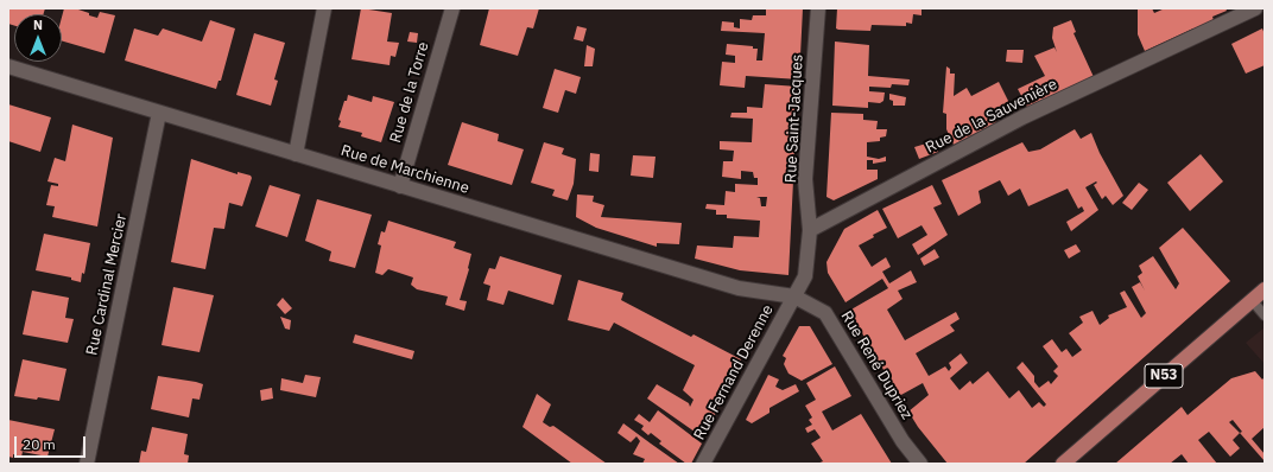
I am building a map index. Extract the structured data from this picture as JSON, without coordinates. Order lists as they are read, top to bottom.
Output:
{
  "streets": {
    "main road": ["N53"],
    "street": [
      "Rue de la Torre",
      "Rue de la Sauvenière",
      "Rue Saint-Jacques",
      "Rue de Marchienne",
      "Rue Cardinal Mercier",
      "Rue René Dupriez",
      "Rue Fernand Derenne"
    ]
  },
  "crossings": [
    ["Rue de la Torre", "Rue de Marchienne"],
    ["Rue de la Sauvenière", "Rue Saint-Jacques"],
    ["Rue de Marchienne", "Rue Cardinal Mercier"],
    ["Rue de Marchienne", "Rue René Dupriez"],
    ["Rue de Marchienne", "Rue Fernand Derenne"],
    ["Rue René Dupriez", "Rue Fernand Derenne"]
  ],
  "scale_bar": "20 m",
  "north": "top"
}
